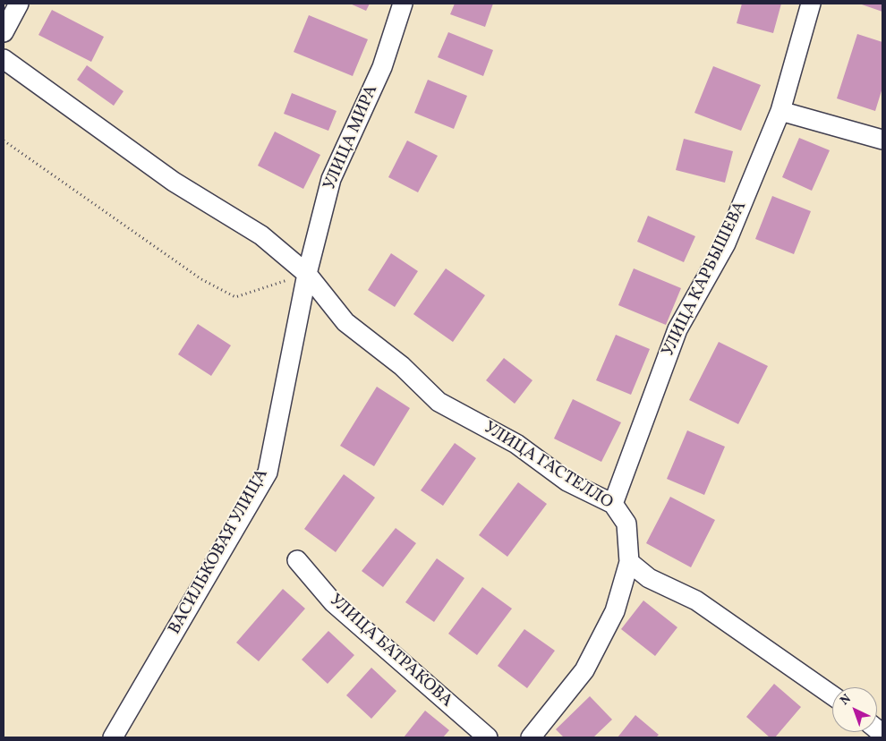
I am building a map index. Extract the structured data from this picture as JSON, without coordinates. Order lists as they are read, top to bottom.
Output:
{
  "streets": {
    "street": [
      "УЛИЦА МИРА",
      "УЛИЦА КАРБЫШЕВА",
      "УЛИЦА ГАСТЕЛЛО",
      "ВАСИЛЬКОВАЯ УЛИЦА",
      "УЛИЦА БАТРАКОВА"
    ]
  },
  "crossings": [
    ["УЛИЦА МИРА", "УЛИЦА ГАСТЕЛЛО"],
    ["УЛИЦА МИРА", "ВАСИЛЬКОВАЯ УЛИЦА"],
    ["УЛИЦА КАРБЫШЕВА", "УЛИЦА ГАСТЕЛЛО"],
    ["УЛИЦА ГАСТЕЛЛО", "ВАСИЛЬКОВАЯ УЛИЦА"]
  ],
  "north": "top left"
}
